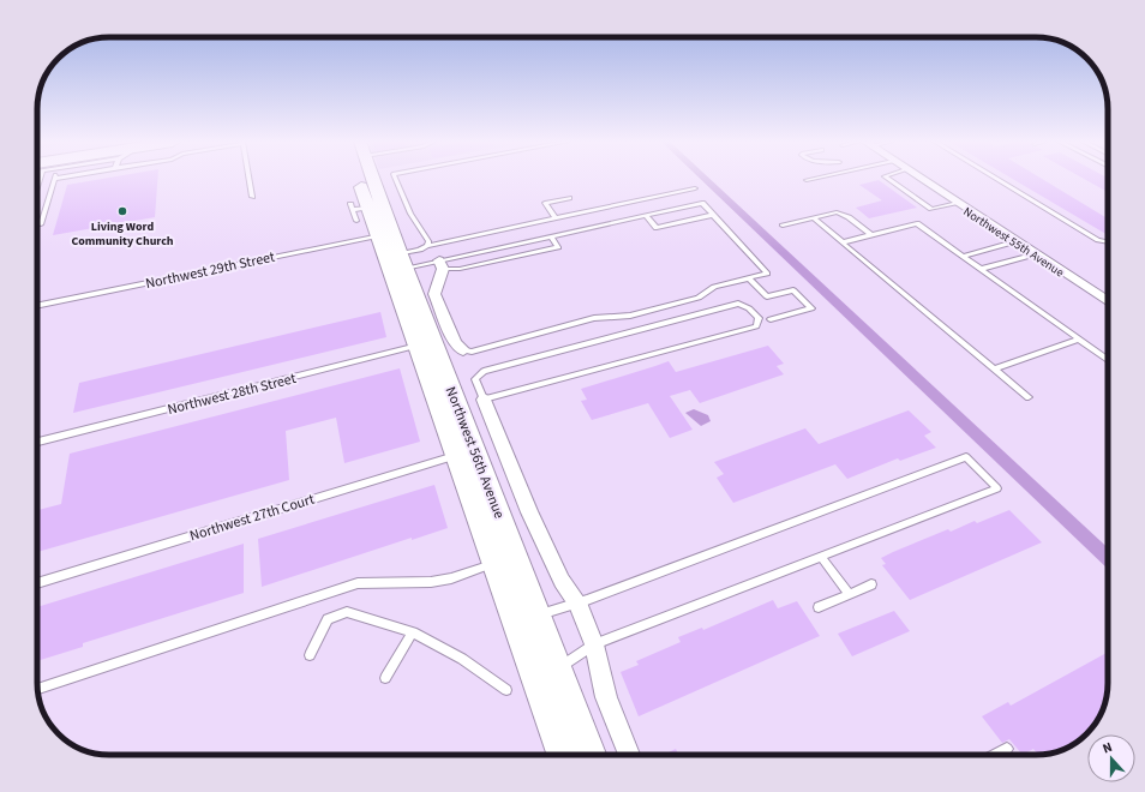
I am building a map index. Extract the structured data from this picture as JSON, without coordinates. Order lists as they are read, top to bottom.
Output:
{
  "streets": {
    "street": ["Northwest 55th Avenue", "Northwest 56th Avenue"],
    "lane": ["Northwest 29th Street", "Northwest 28th Street", "Northwest 27th Court"]
  },
  "crossings": [
    ["Northwest 29th Street", "Northwest 56th Avenue"],
    ["Northwest 28th Street", "Northwest 56th Avenue"],
    ["Northwest 56th Avenue", "Northwest 27th Court"]
  ],
  "places": ["Living Word Community Church"],
  "north": "top"
}
